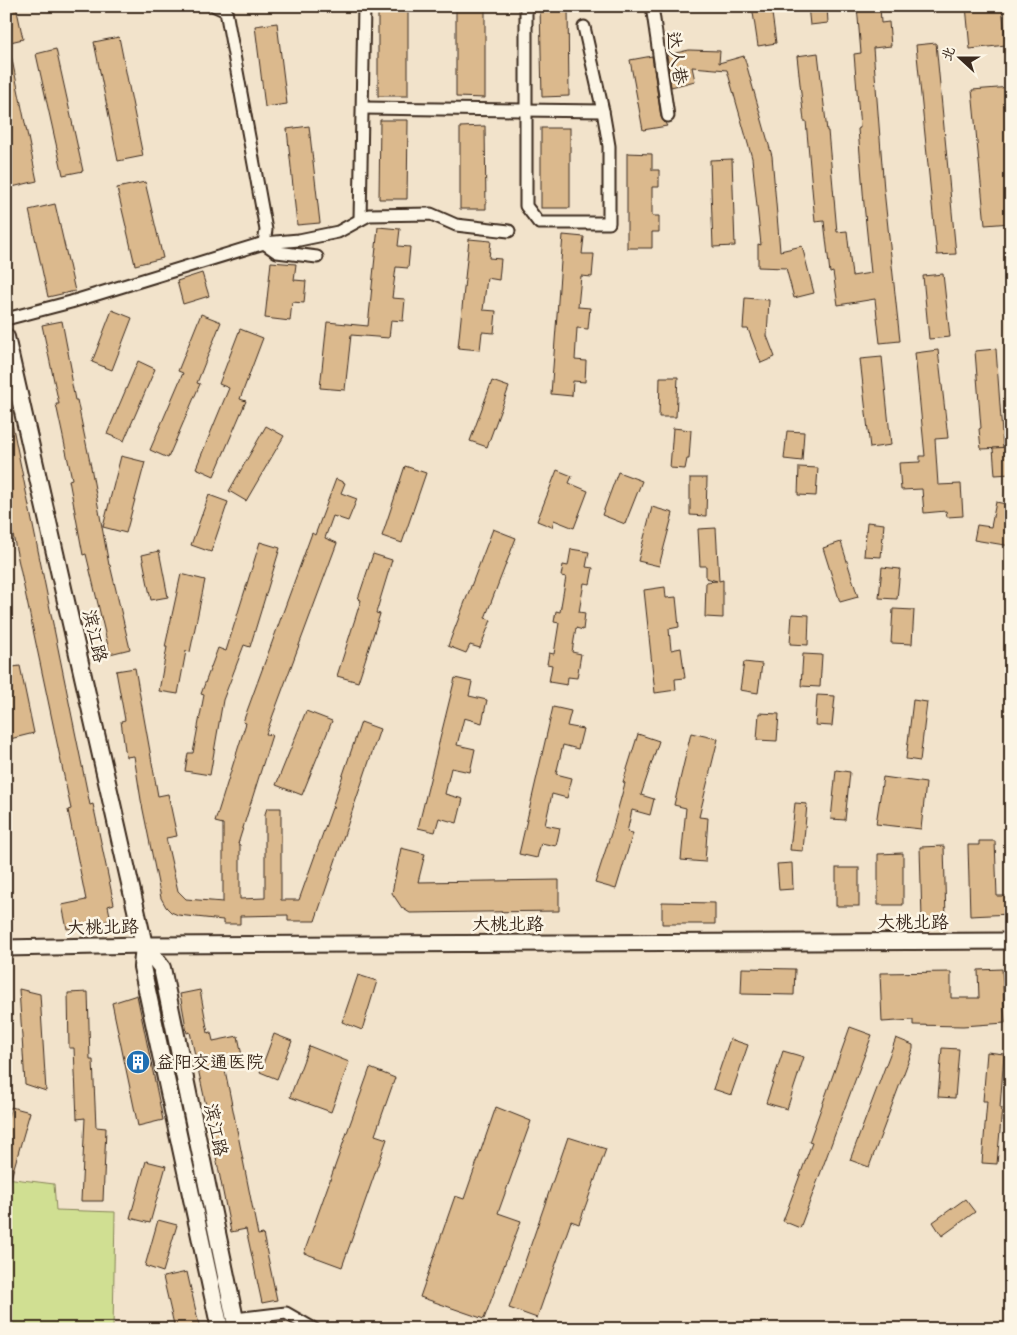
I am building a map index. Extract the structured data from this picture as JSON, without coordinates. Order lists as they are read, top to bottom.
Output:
{
  "streets": {
    "main road": ["滨江路"],
    "street": ["达人巷", "大桃北路"]
  },
  "crossings": [
    ["滨江路", "大桃北路"]
  ],
  "places": {
    "building": ["益阳交通医院"]
  },
  "north": "left"
}
